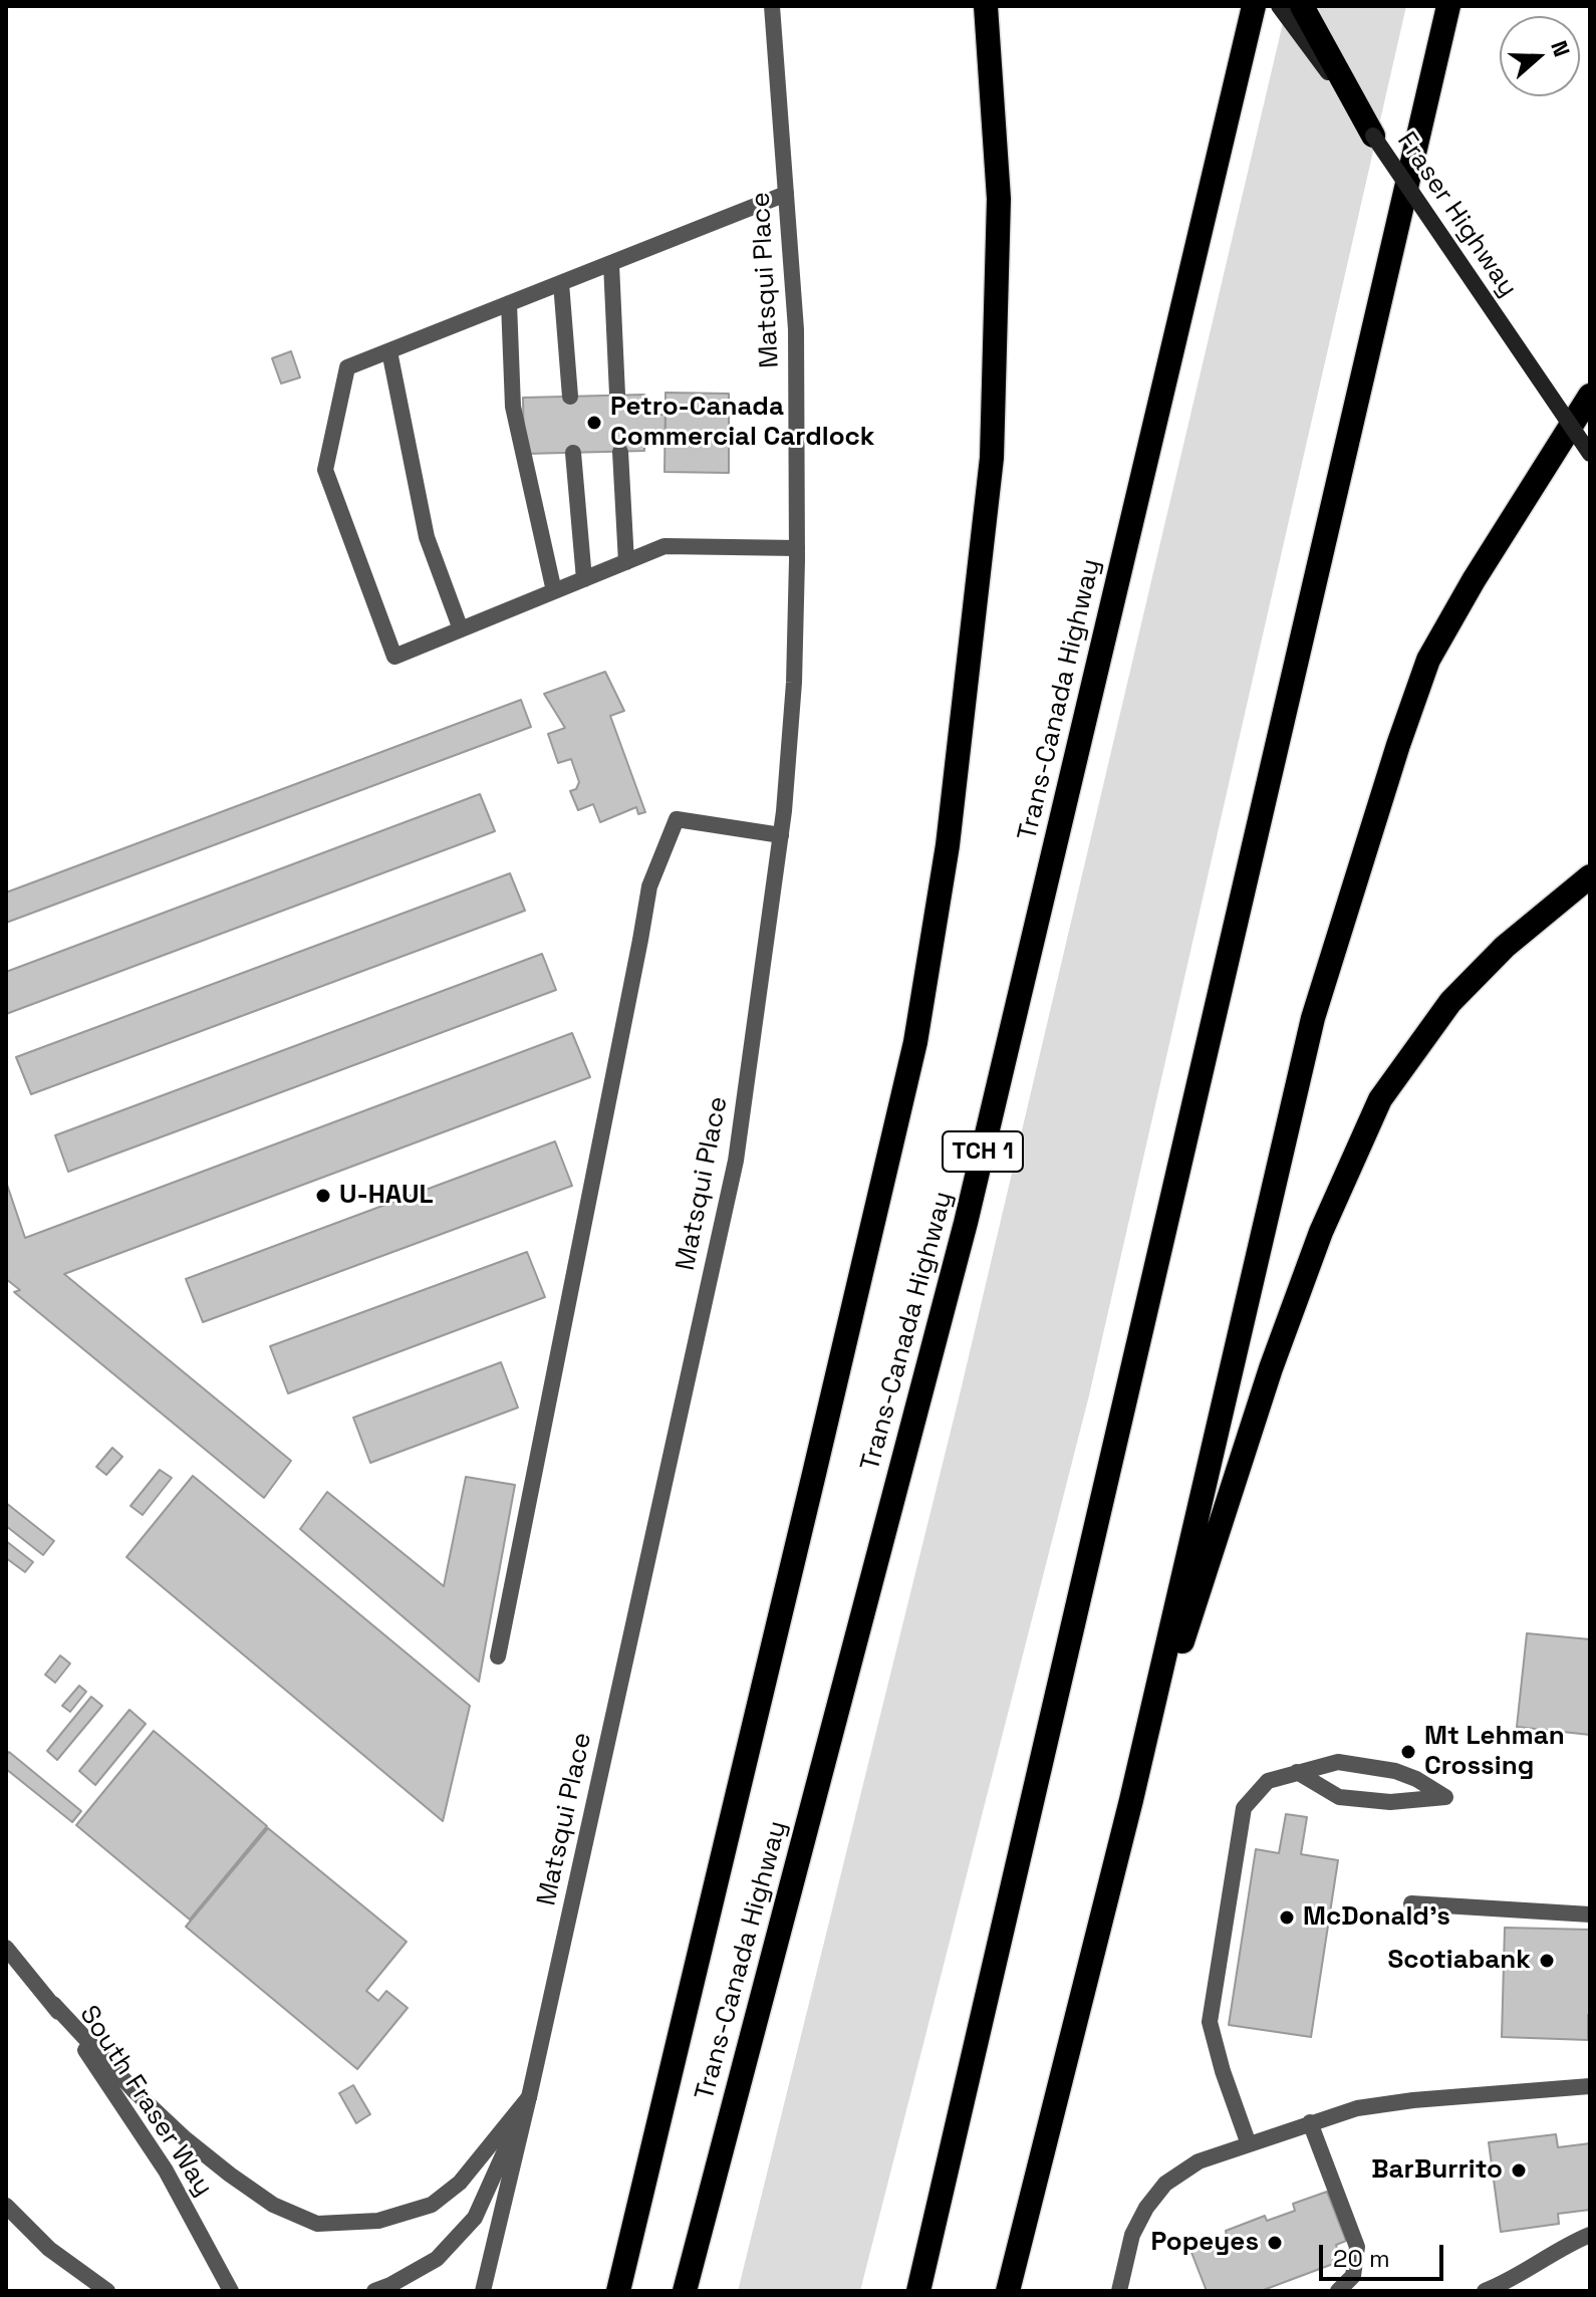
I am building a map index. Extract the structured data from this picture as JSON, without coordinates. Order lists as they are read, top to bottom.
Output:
{
  "streets": {
    "highway": ["Trans-Canada Highway", "TCH 1"],
    "main road": ["Fraser Highway"],
    "street": ["Matsqui Place", "South Fraser Way"]
  },
  "places": [
    "Petro-Canada Commercial Cardlock",
    "U-HAUL",
    "Mt Lehman Crossing",
    "McDonald's",
    "Scotiabank",
    "BarBurrito",
    "Popeyes"
  ],
  "scale_bar": "20 m",
  "north": "right"
}
